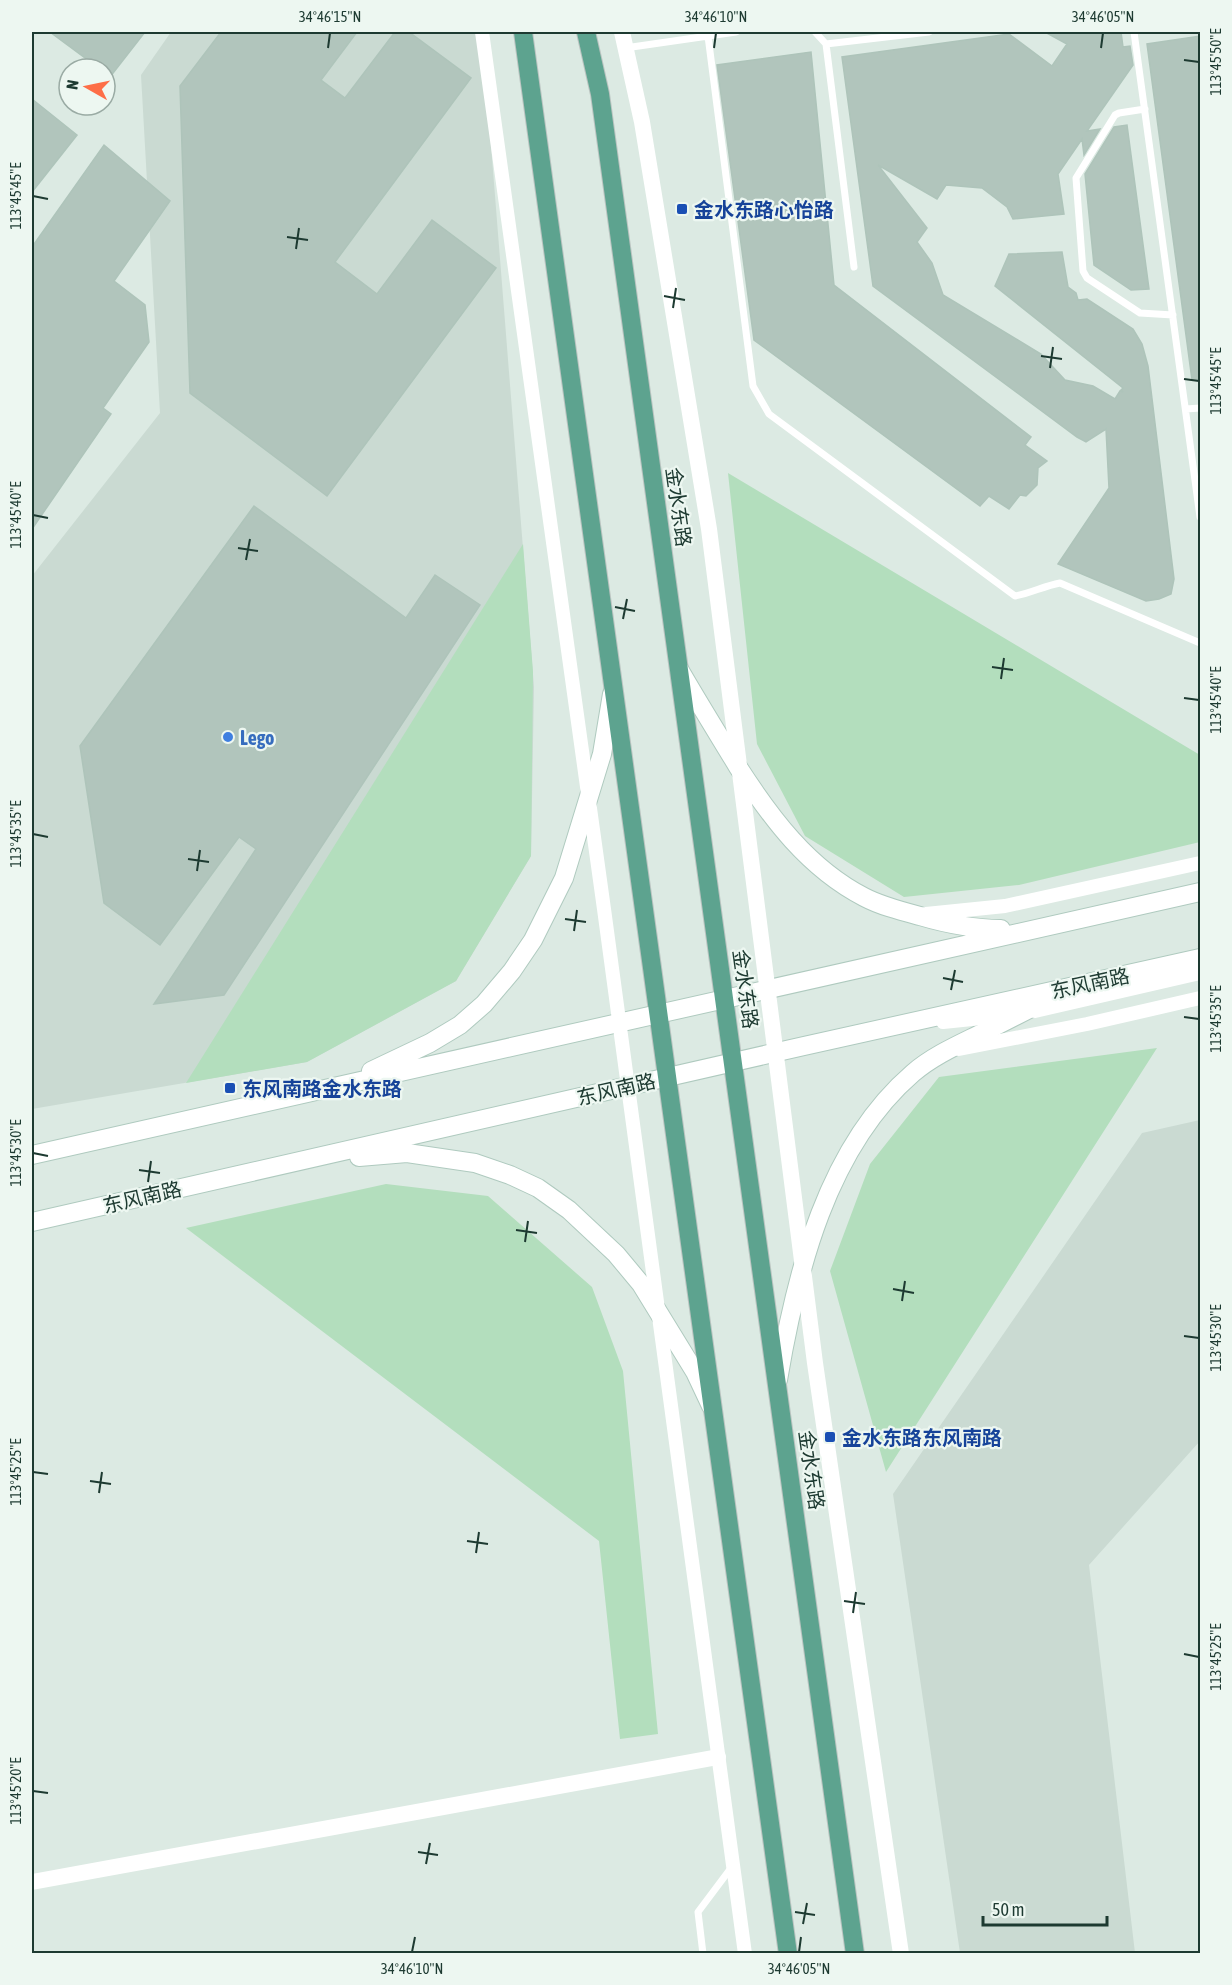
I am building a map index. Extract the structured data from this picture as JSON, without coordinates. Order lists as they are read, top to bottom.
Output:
{
  "streets": {
    "main road": ["金水东路", "东风南路"]
  },
  "crossings": [
    ["金水东路", "东风南路"]
  ],
  "places": {
    "transit": ["金水东路心怡路", "东风南路金水东路", "金水东路东风南路"],
    "other": ["Lego"]
  },
  "scale_bar": "50 m",
  "north": "left",
  "coordinates": [
    "34°46'15\"N",
    "34°46'10\"N",
    "34°46'05\"N",
    "113°45'50\"E",
    "113°45'45\"E",
    "113°45'40\"E",
    "113°45'35\"E",
    "113°45'30\"E",
    "113°45'25\"E",
    "113°45'20\"E"
  ]
}
